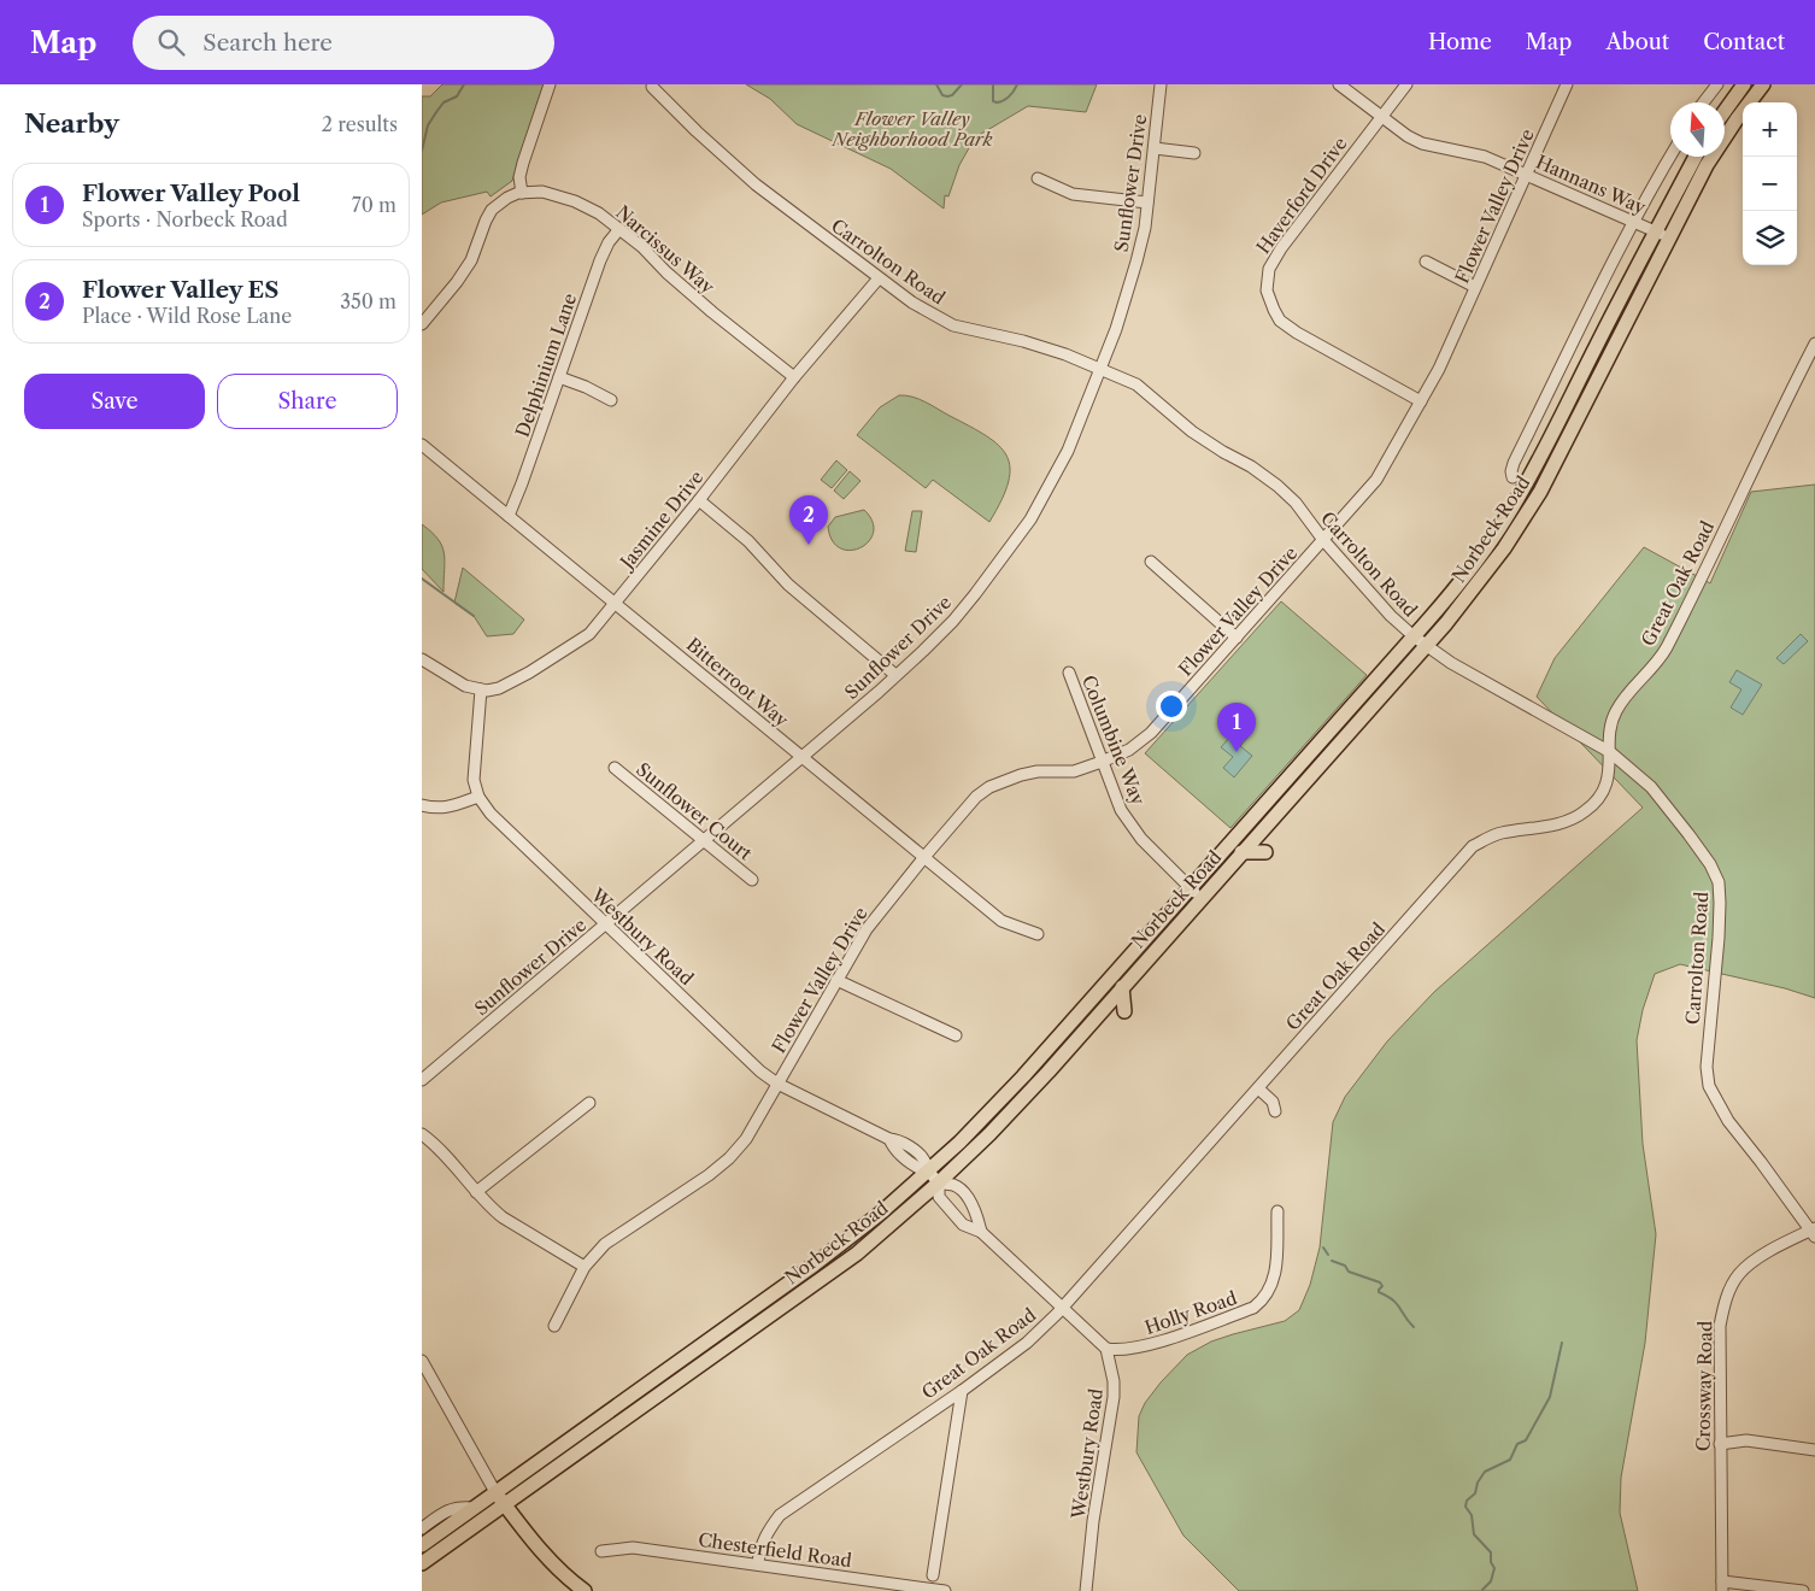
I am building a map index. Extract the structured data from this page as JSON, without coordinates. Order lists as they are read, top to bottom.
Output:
{
  "streets": {
    "main road": ["Norbeck Road"],
    "street": [
      "Sunflower Drive",
      "Hannans Way",
      "Haverford Drive",
      "Flower Valley Drive",
      "Narcissus Way",
      "Carrolton Road",
      "Delphinium Lane",
      "Jasmine Drive",
      "Great Oak Road",
      "Bitterroot Way",
      "Columbine Way",
      "Sunflower Court",
      "Westbury Road",
      "Holly Road",
      "Crossway Road",
      "Chesterfield Road"
    ]
  },
  "crossings": [
    ["Sunflower Drive", "Carrolton Road"],
    ["Sunflower Drive", "Bitterroot Way"],
    ["Sunflower Drive", "Sunflower Court"],
    ["Sunflower Drive", "Westbury Road"],
    ["Hannans Way", "Haverford Drive"],
    ["Hannans Way", "Flower Valley Drive"],
    ["Hannans Way", "Norbeck Road"],
    ["Haverford Drive", "Flower Valley Drive"],
    ["Flower Valley Drive", "Carrolton Road"],
    ["Flower Valley Drive", "Bitterroot Way"],
    ["Flower Valley Drive", "Columbine Way"],
    ["Flower Valley Drive", "Westbury Road"],
    ["Narcissus Way", "Delphinium Lane"],
    ["Narcissus Way", "Jasmine Drive"],
    ["Carrolton Road", "Jasmine Drive"],
    ["Carrolton Road", "Norbeck Road"],
    ["Carrolton Road", "Great Oak Road"],
    ["Carrolton Road", "Crossway Road"],
    ["Delphinium Lane", "Bitterroot Way"],
    ["Jasmine Drive", "Bitterroot Way"],
    ["Jasmine Drive", "Westbury Road"],
    ["Norbeck Road", "Columbine Way"],
    ["Norbeck Road", "Westbury Road"],
    ["Great Oak Road", "Westbury Road"],
    ["Great Oak Road", "Chesterfield Road"],
    ["Westbury Road", "Holly Road"]
  ],
  "parks": ["Flower Valley Neighborhood Park"],
  "north": "top",
  "page": {
    "header": "Map",
    "search": "Search here",
    "nav": [
      "Home",
      "Map",
      "About",
      "Contact"
    ],
    "heading": ["Nearby", "2 results"],
    "map_buttons": ["+", "−"],
    "list": [
      {
        "mark": "1",
        "name": "Flower Valley Pool",
        "note": "Sports · Norbeck Road",
        "value": "70 m"
      },
      {
        "mark": "2",
        "name": "Flower Valley ES",
        "note": "Place · Wild Rose Lane",
        "value": "350 m"
      }
    ],
    "buttons": ["Save", "Share"],
    "pins": ["2", "1"]
  }
}
